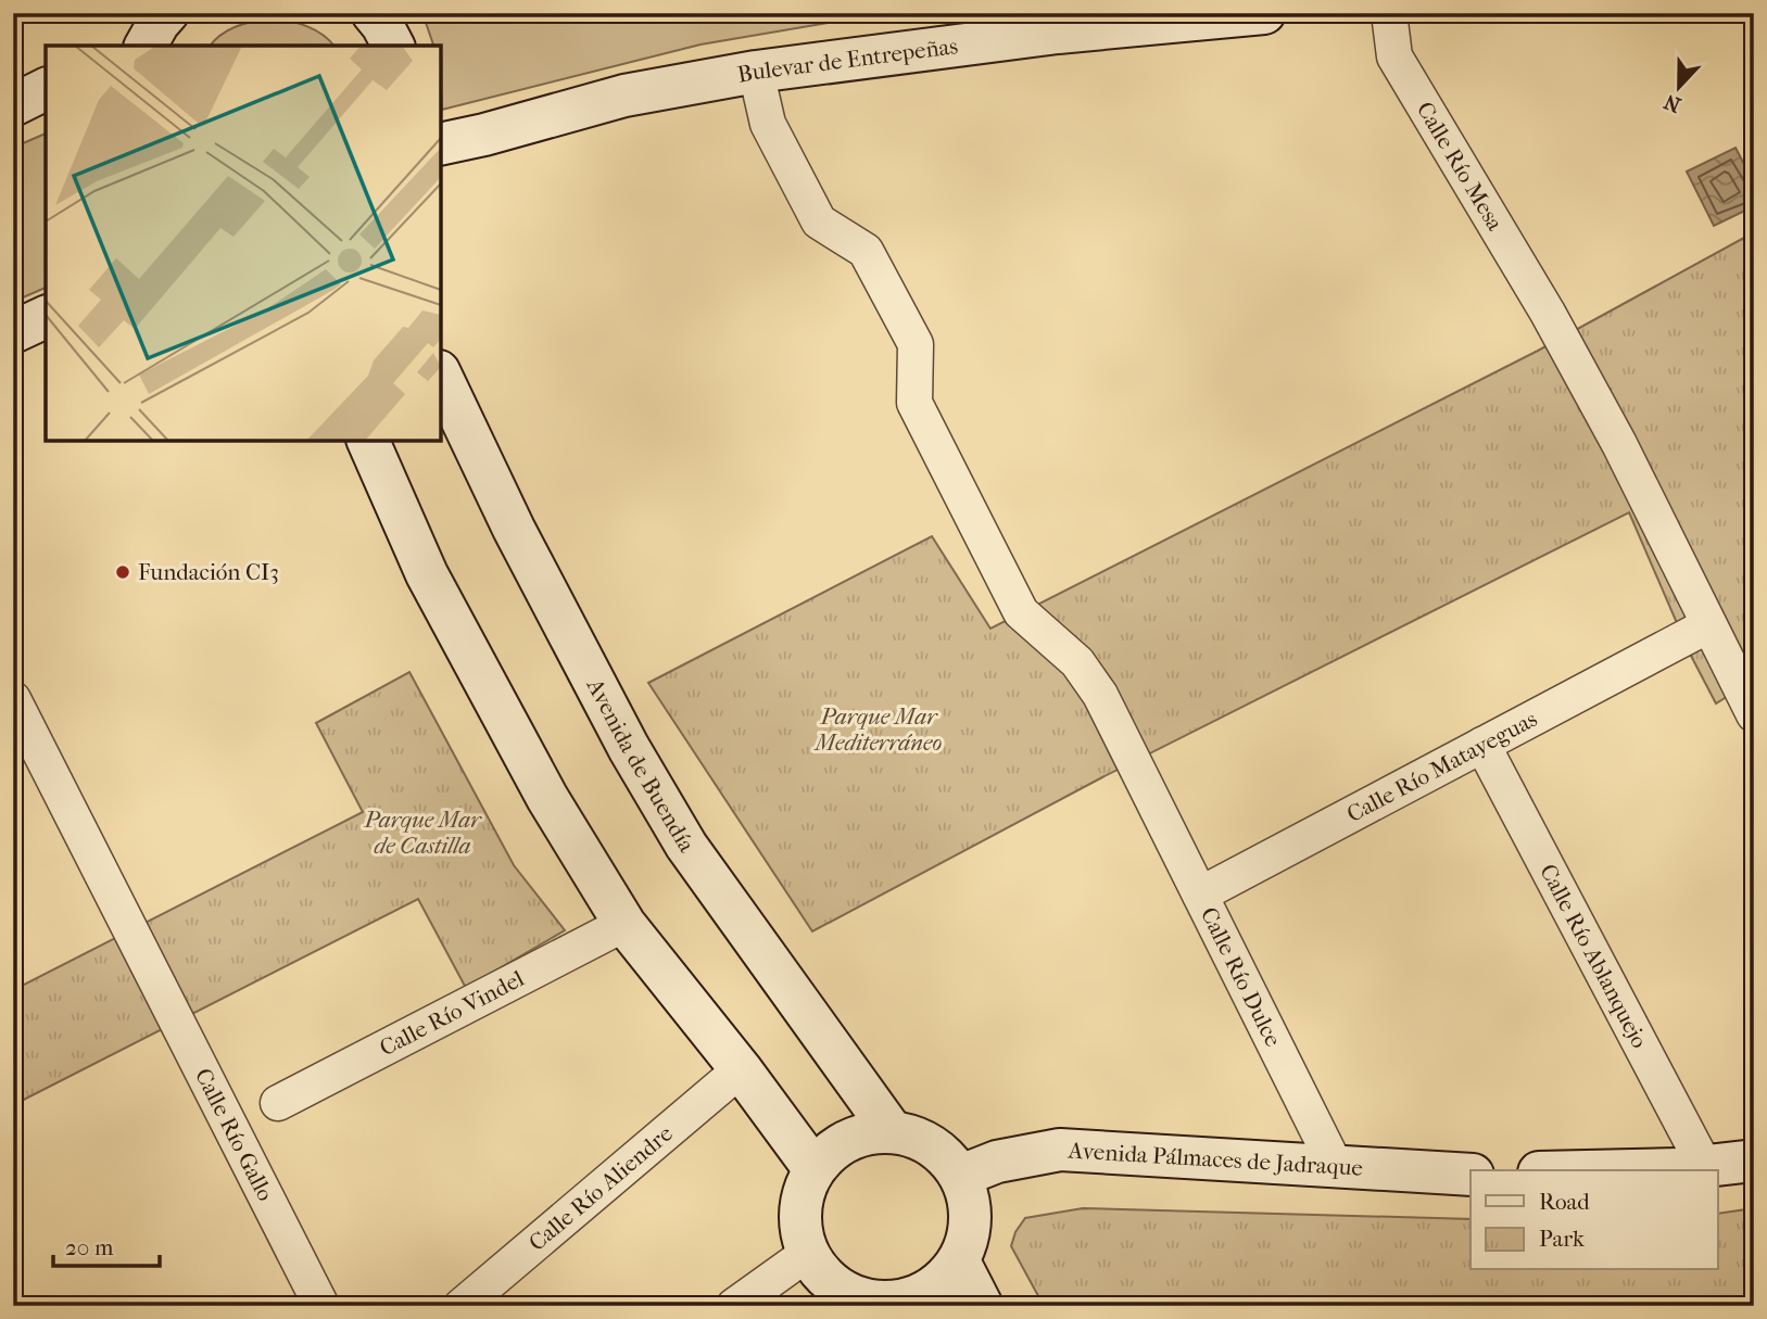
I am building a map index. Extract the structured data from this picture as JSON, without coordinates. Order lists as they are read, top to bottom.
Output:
{
  "streets": {
    "main road": ["Bulevar de Entrepeñas", "Avenida de Buendía", "Avenida Pálmaces de Jadraque"],
    "street": [
      "Calle Río Mesa",
      "Calle Río Matayeguas",
      "Calle Río Ablanquejo",
      "Calle Río Dulce",
      "Calle Río Vindel",
      "Calle Río Gallo",
      "Calle Río Aliendre"
    ]
  },
  "crossings": [
    ["Bulevar de Entrepeñas", "Calle Río Dulce"],
    ["Calle Río Mesa", "Calle Río Matayeguas"],
    ["Avenida de Buendía", "Avenida Pálmaces de Jadraque"],
    ["Calle Río Matayeguas", "Calle Río Ablanquejo"],
    ["Calle Río Matayeguas", "Calle Río Dulce"],
    ["Calle Río Dulce", "Avenida Pálmaces de Jadraque"]
  ],
  "parks": ["Parque Mar Mediterráneo", "Parque Mar de Castilla"],
  "places": ["Fundación CI3"],
  "legend": ["Road", "Park"],
  "scale_bar": "20 m",
  "north": "bottom"
}
